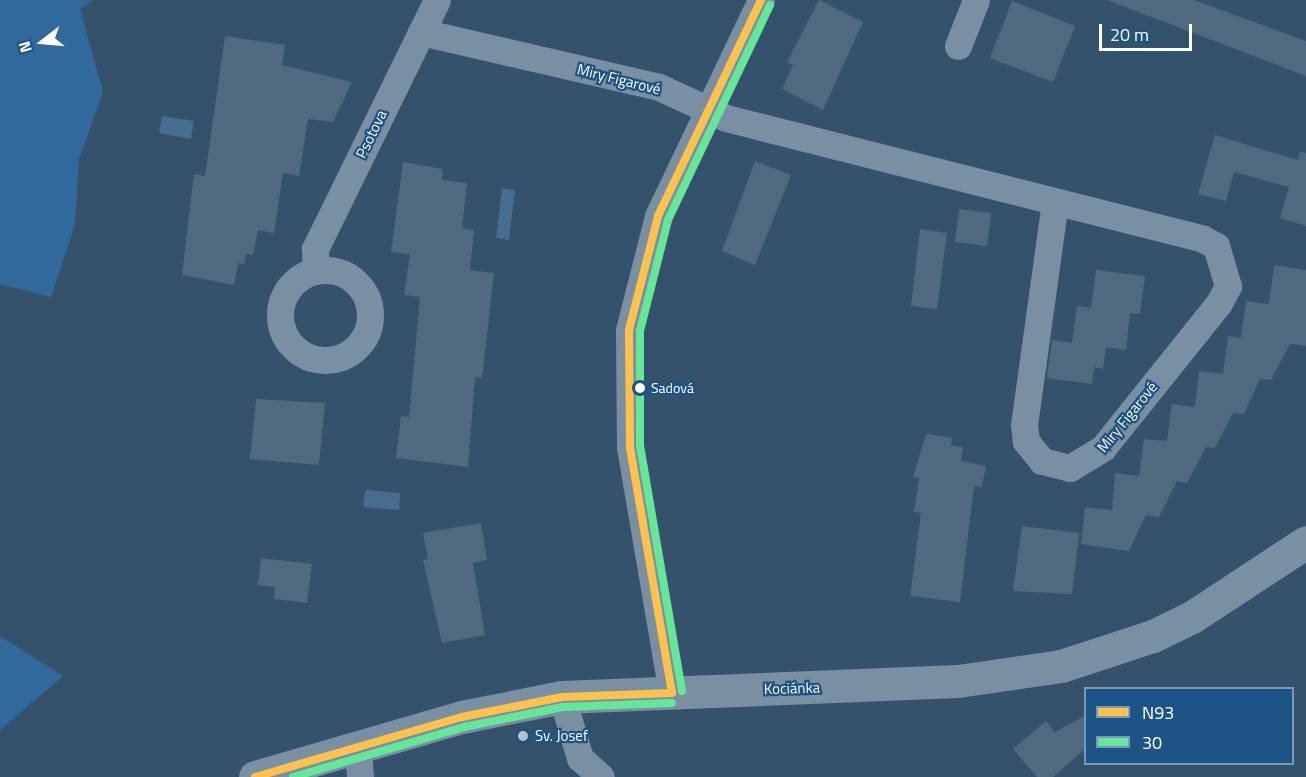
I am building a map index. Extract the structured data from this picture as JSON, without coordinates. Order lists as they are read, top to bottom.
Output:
{
  "streets": {
    "street": ["Miry Figarové", "Psotova", "Kociánka"]
  },
  "crossings": [
    ["Miry Figarové", "Psotova"]
  ],
  "places": ["Sadová", "Sv. Josef"],
  "lines": ["transit line N93", "transit line 30"],
  "legend": ["N93", "30"],
  "scale_bar": "20 m",
  "north": "left"
}
